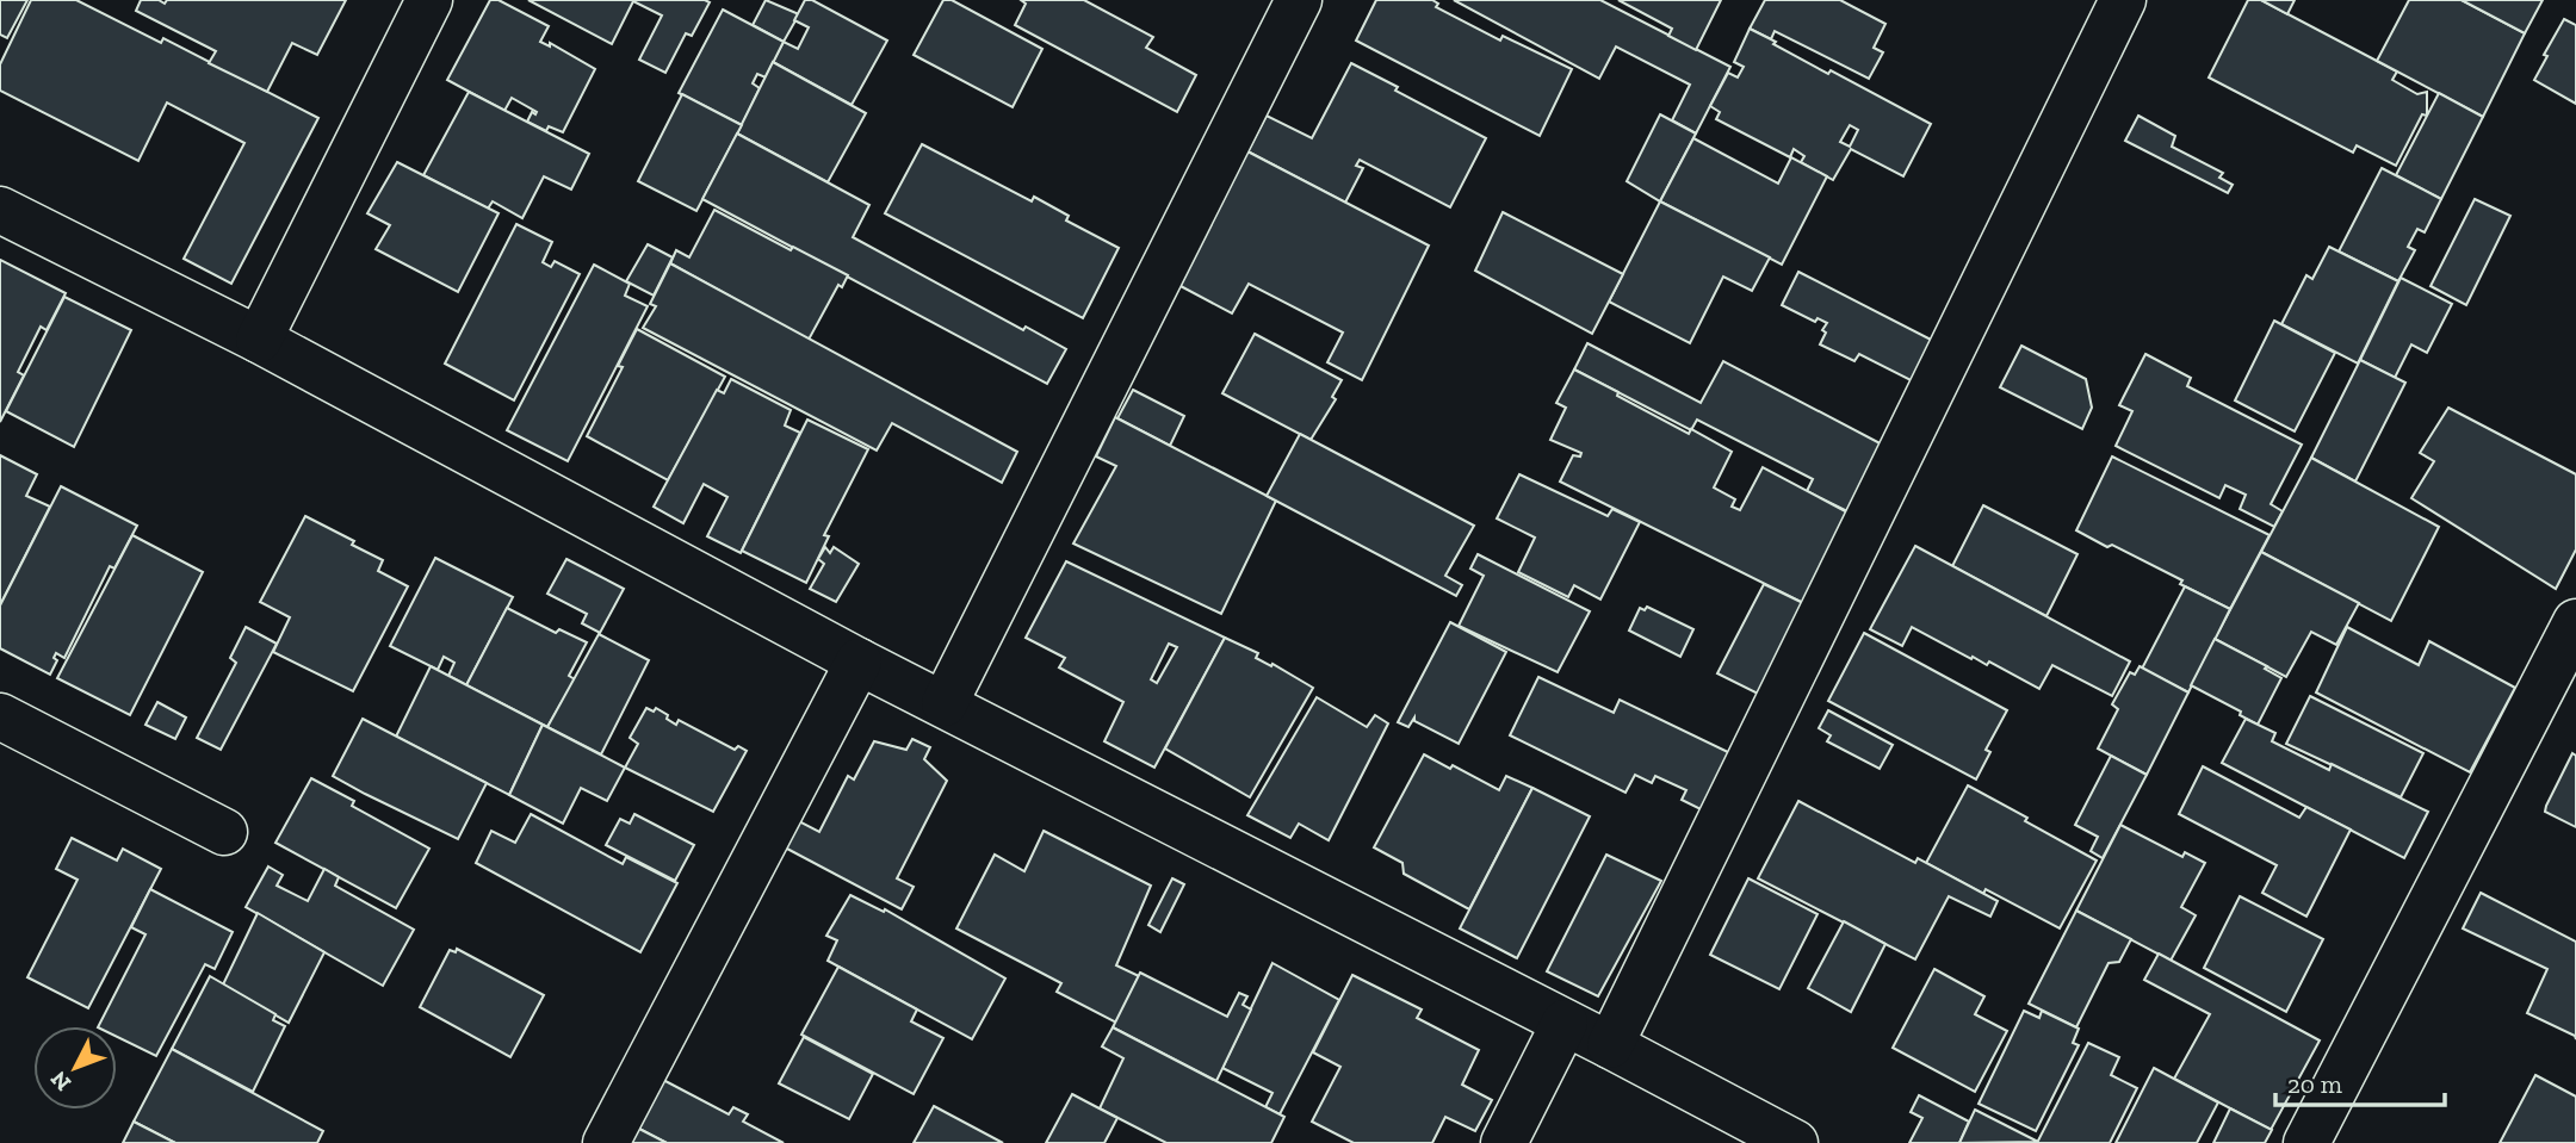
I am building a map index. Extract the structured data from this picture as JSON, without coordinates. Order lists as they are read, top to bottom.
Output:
{
  "scale_bar": "20 m",
  "north": "bottom left"
}
